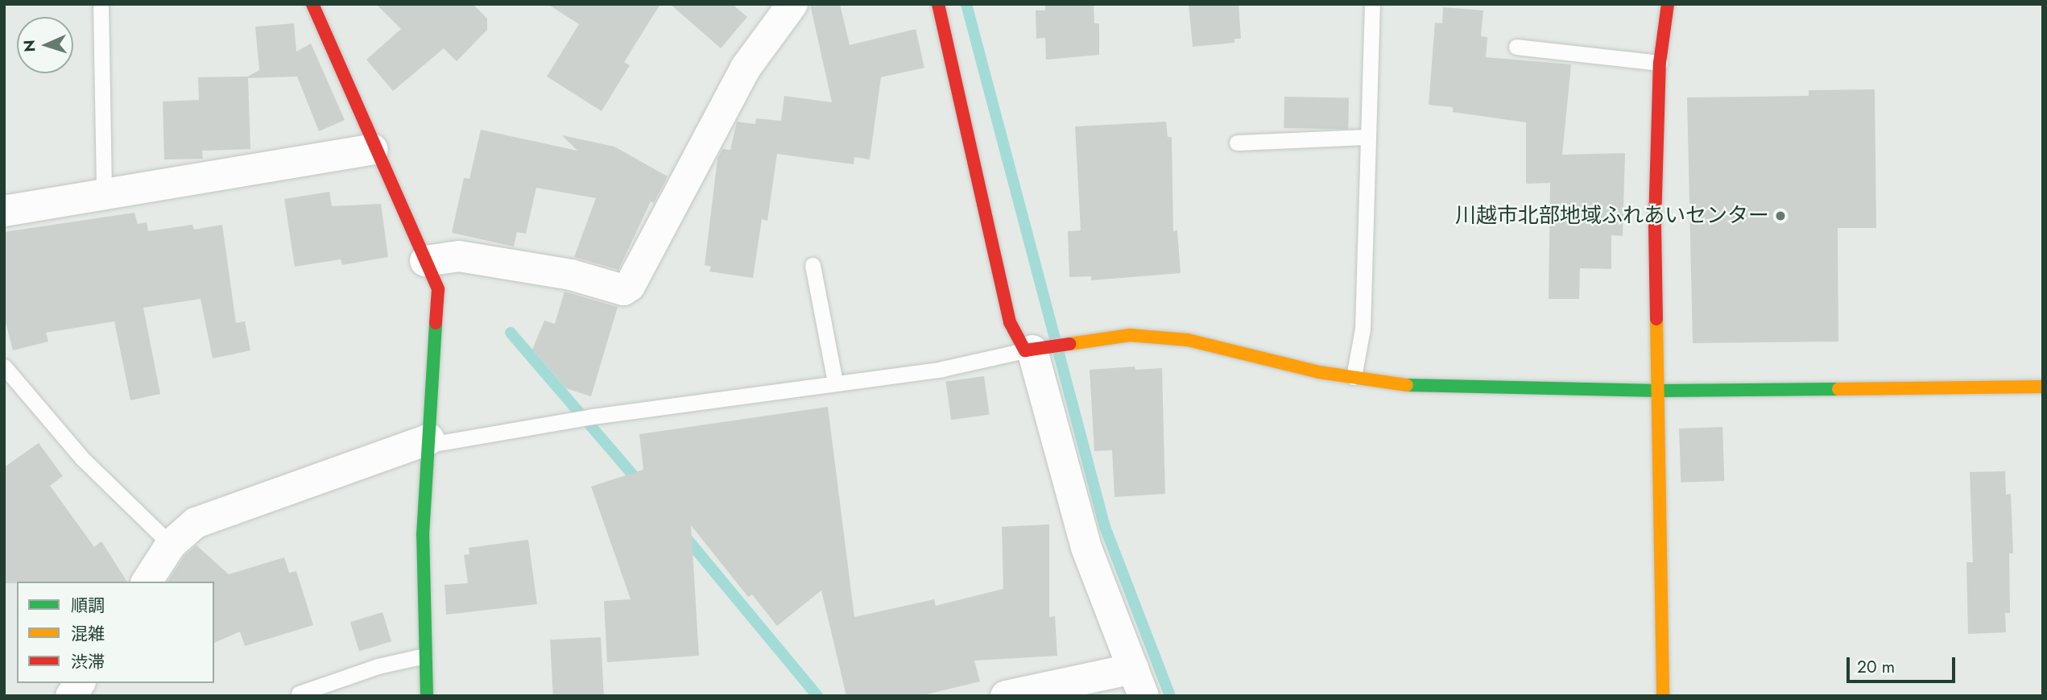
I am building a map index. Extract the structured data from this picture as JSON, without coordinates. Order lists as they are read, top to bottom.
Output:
{
  "places": ["川越市北部地域ふれあいセンター"],
  "legend": ["順調", "混雑", "渋滞"],
  "scale_bar": "20 m",
  "north": "left"
}
